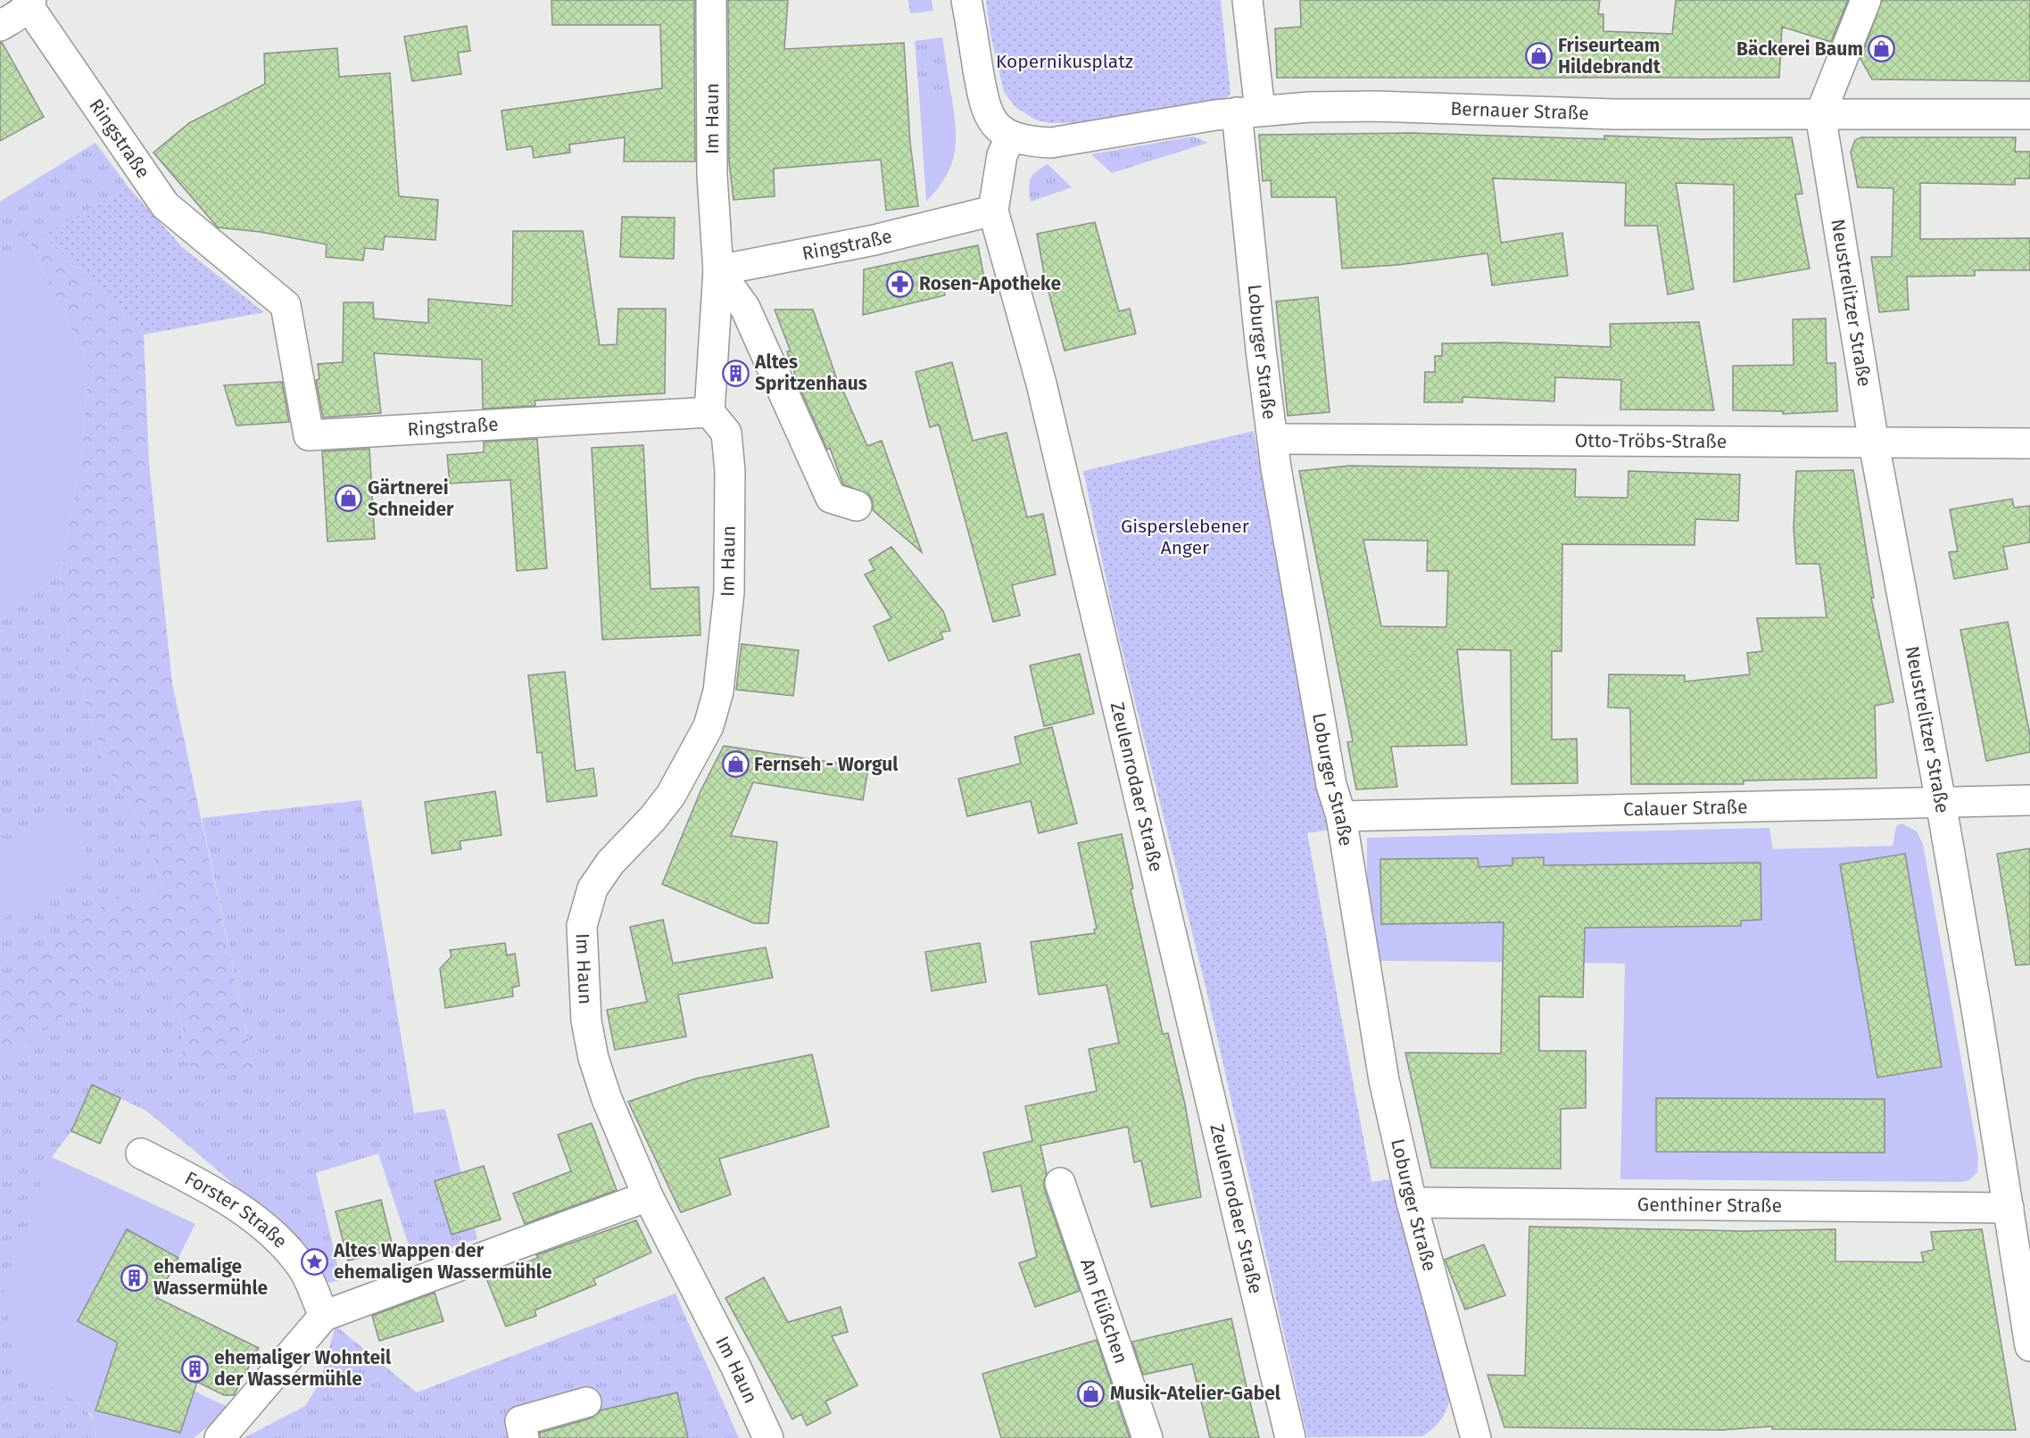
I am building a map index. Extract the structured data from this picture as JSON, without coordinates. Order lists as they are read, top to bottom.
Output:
{
  "streets": {
    "street": [
      "Bernauer Straße",
      "Im Haun",
      "Ringstraße",
      "Neustrelitzer Straße",
      "Loburger Straße",
      "Otto-Tröbs-Straße",
      "Zeulenrodaer Straße",
      "Calauer Straße",
      "Genthiner Straße",
      "Forster Straße",
      "Am Flüßchen"
    ]
  },
  "crossings": [
    ["Bernauer Straße", "Neustrelitzer Straße"],
    ["Bernauer Straße", "Loburger Straße"],
    ["Bernauer Straße", "Zeulenrodaer Straße"],
    ["Im Haun", "Ringstraße"],
    ["Ringstraße", "Zeulenrodaer Straße"],
    ["Neustrelitzer Straße", "Otto-Tröbs-Straße"],
    ["Neustrelitzer Straße", "Calauer Straße"],
    ["Neustrelitzer Straße", "Genthiner Straße"],
    ["Loburger Straße", "Otto-Tröbs-Straße"],
    ["Loburger Straße", "Calauer Straße"],
    ["Loburger Straße", "Genthiner Straße"]
  ],
  "parks": ["Kopernikusplatz", "Gisperslebener Anger"],
  "places": {
    "shop": [
      "Bäckerei Baum",
      "Friseurteam Hildebrandt",
      "Gärtnerei Schneider",
      "Fernseh - Worgul",
      "Musik-Atelier-Gabel"
    ],
    "pharmacy": ["Rosen-Apotheke"],
    "building": ["Altes Spritzenhaus", "ehemalige Wassermühle", "ehemaliger Wohnteil der Wassermühle"],
    "place": ["Altes Wappen der ehemaligen Wassermühle"]
  }
}
